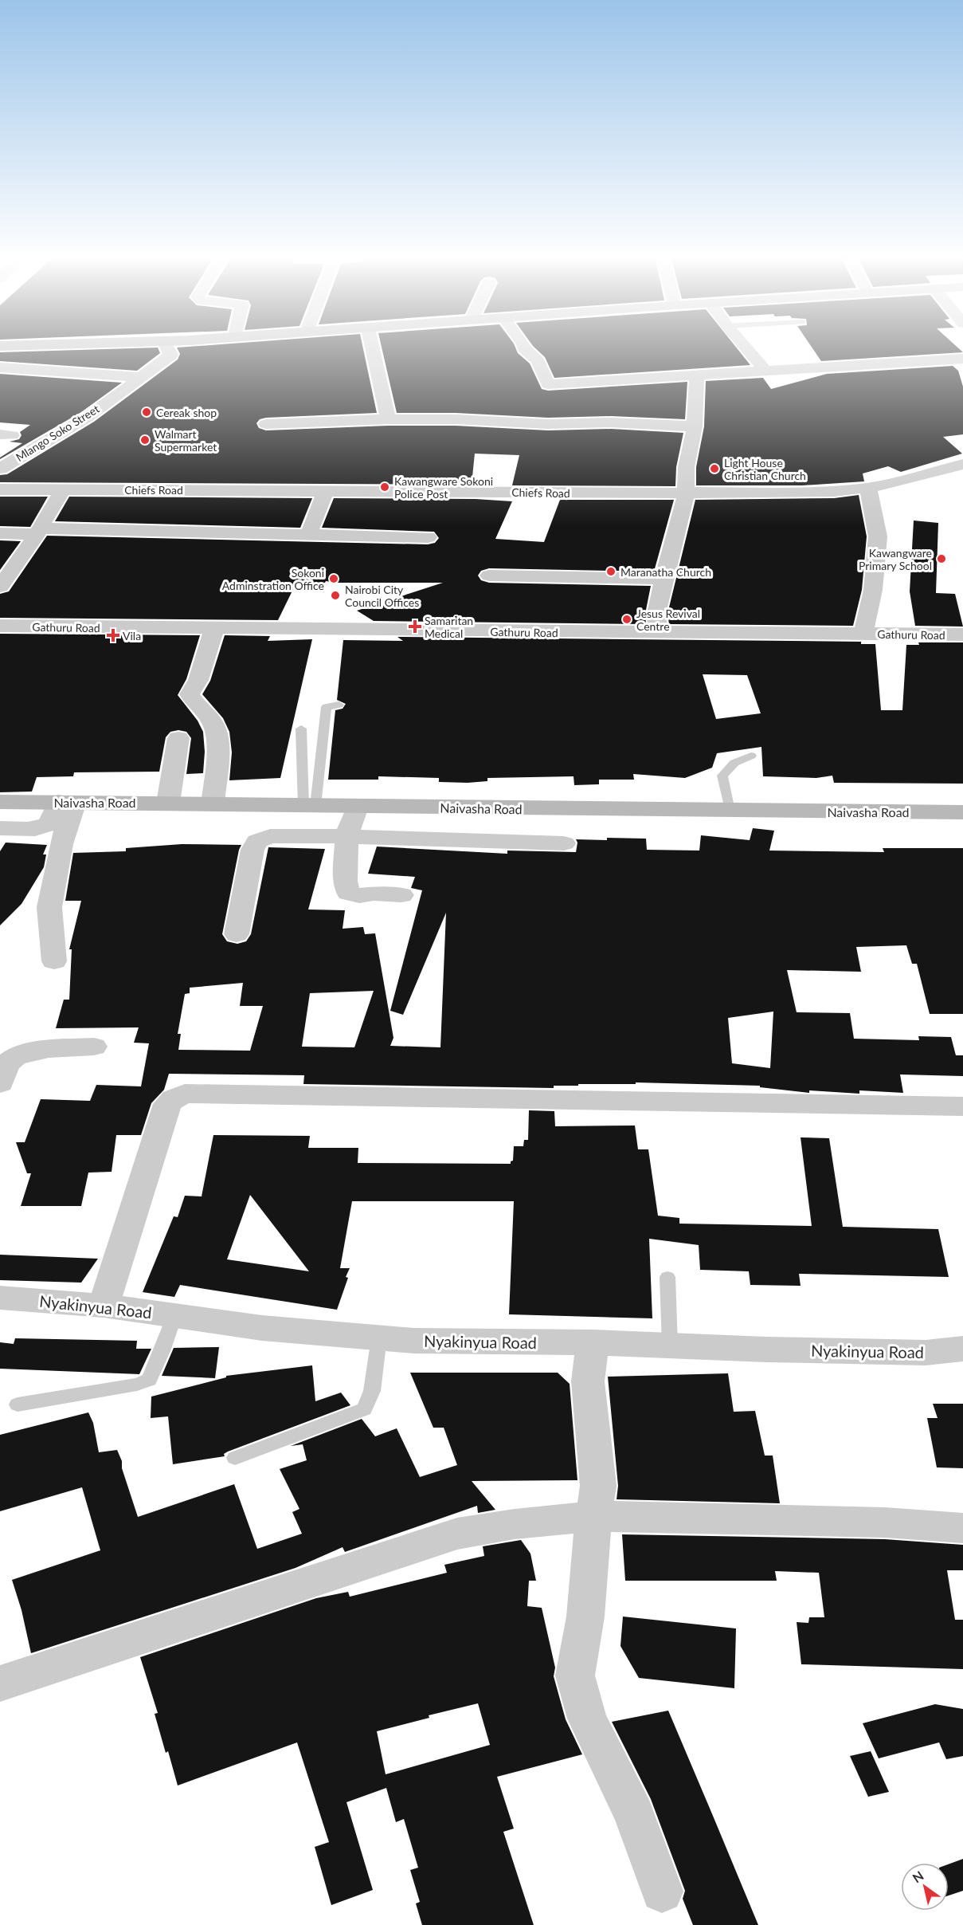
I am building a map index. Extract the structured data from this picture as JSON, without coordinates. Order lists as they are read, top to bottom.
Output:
{
  "streets": {
    "main road": ["Naivasha Road"],
    "street": [
      "Mlango Soko Street",
      "Chiefs Road",
      "Gathuru Road",
      "Nyakinyua Road"
    ]
  },
  "places": {
    "other": [
      "Cereak shop",
      "Walmart Supermarket",
      "Light House Christian Church",
      "Kawangware Sokoni Police Post",
      "Kawangware Primary School",
      "Maranatha Church",
      "Sokoni Adminstration Office",
      "Nairobi City Council Offices",
      "Jesus Revival Centre"
    ],
    "health": ["Samaritan Medical", "Vila"]
  },
  "north": "top left"
}
